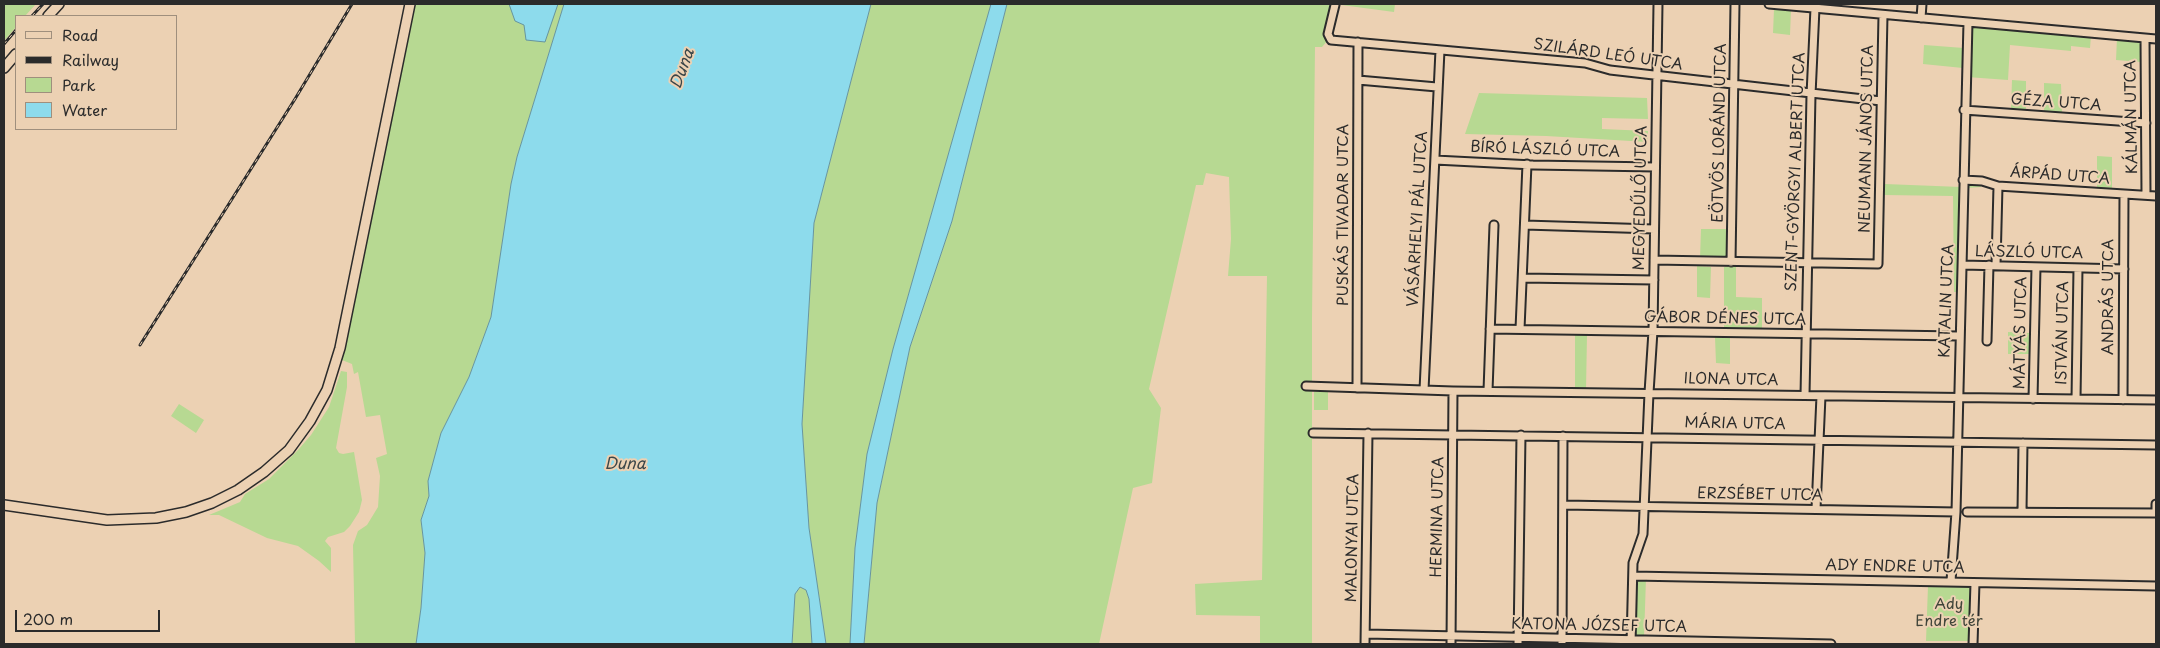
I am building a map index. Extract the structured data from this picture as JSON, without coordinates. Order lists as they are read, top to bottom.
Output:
{
  "streets": {
    "street": [
      "SZILÁRD LEÓ UTCA",
      "GÉZA UTCA",
      "KÁLMÁN UTCA",
      "EÖTVÖS LORÁND UTCA",
      "NEUMANN JÁNOS UTCA",
      "BÍRÓ LÁSZLÓ UTCA",
      "SZENT-GYÖRGYI ALBERT UTCA",
      "ÁRPÁD UTCA",
      "MEGYEDŰLŐ UTCA",
      "PUSKÁS TIVADAR UTCA",
      "VÁSÁRHELYI PÁL UTCA",
      "LÁSZLÓ UTCA",
      "ANDRÁS UTCA",
      "KATALIN UTCA",
      "GÁBOR DÉNES UTCA",
      "MÁTYÁS UTCA",
      "ISTVÁN UTCA",
      "ILONA UTCA",
      "MÁRIA UTCA",
      "ERZSÉBET UTCA",
      "HERMINA UTCA",
      "MALONYAI UTCA",
      "ADY ENDRE UTCA",
      "KATONA JÓZSEF UTCA"
    ]
  },
  "crossings": [
    ["SZILÁRD LEÓ UTCA", "EÖTVÖS LORÁND UTCA"],
    ["SZILÁRD LEÓ UTCA", "NEUMANN JÁNOS UTCA"],
    ["SZILÁRD LEÓ UTCA", "SZENT-GYÖRGYI ALBERT UTCA"],
    ["SZILÁRD LEÓ UTCA", "MEGYEDŰLŐ UTCA"],
    ["SZILÁRD LEÓ UTCA", "PUSKÁS TIVADAR UTCA"],
    ["SZILÁRD LEÓ UTCA", "VÁSÁRHELYI PÁL UTCA"],
    ["GÉZA UTCA", "KÁLMÁN UTCA"],
    ["GÉZA UTCA", "KATALIN UTCA"],
    ["KÁLMÁN UTCA", "ÁRPÁD UTCA"],
    ["NEUMANN JÁNOS UTCA", "SZENT-GYÖRGYI ALBERT UTCA"],
    ["BÍRÓ LÁSZLÓ UTCA", "MEGYEDŰLŐ UTCA"],
    ["BÍRÓ LÁSZLÓ UTCA", "VÁSÁRHELYI PÁL UTCA"],
    ["SZENT-GYÖRGYI ALBERT UTCA", "GÁBOR DÉNES UTCA"],
    ["SZENT-GYÖRGYI ALBERT UTCA", "ILONA UTCA"],
    ["ÁRPÁD UTCA", "ANDRÁS UTCA"],
    ["ÁRPÁD UTCA", "KATALIN UTCA"],
    ["MEGYEDŰLŐ UTCA", "GÁBOR DÉNES UTCA"],
    ["MEGYEDŰLŐ UTCA", "ILONA UTCA"],
    ["MEGYEDŰLŐ UTCA", "MÁRIA UTCA"],
    ["MEGYEDŰLŐ UTCA", "ERZSÉBET UTCA"],
    ["MEGYEDŰLŐ UTCA", "ADY ENDRE UTCA"],
    ["MEGYEDŰLŐ UTCA", "KATONA JÓZSEF UTCA"],
    ["PUSKÁS TIVADAR UTCA", "ILONA UTCA"],
    ["VÁSÁRHELYI PÁL UTCA", "ILONA UTCA"],
    ["LÁSZLÓ UTCA", "ANDRÁS UTCA"],
    ["LÁSZLÓ UTCA", "KATALIN UTCA"],
    ["LÁSZLÓ UTCA", "MÁTYÁS UTCA"],
    ["LÁSZLÓ UTCA", "ISTVÁN UTCA"],
    ["ANDRÁS UTCA", "ILONA UTCA"],
    ["KATALIN UTCA", "GÁBOR DÉNES UTCA"],
    ["KATALIN UTCA", "ILONA UTCA"],
    ["KATALIN UTCA", "MÁRIA UTCA"],
    ["KATALIN UTCA", "ERZSÉBET UTCA"],
    ["KATALIN UTCA", "ADY ENDRE UTCA"],
    ["MÁTYÁS UTCA", "ILONA UTCA"],
    ["ISTVÁN UTCA", "ILONA UTCA"],
    ["ILONA UTCA", "HERMINA UTCA"],
    ["MÁRIA UTCA", "HERMINA UTCA"],
    ["MÁRIA UTCA", "MALONYAI UTCA"],
    ["HERMINA UTCA", "KATONA JÓZSEF UTCA"],
    ["MALONYAI UTCA", "KATONA JÓZSEF UTCA"]
  ],
  "water": ["Duna"],
  "parks": ["Ady Endre tér"],
  "legend": [
    "Road",
    "Railway",
    "Park",
    "Water"
  ],
  "scale_bar": "200 m"
}
